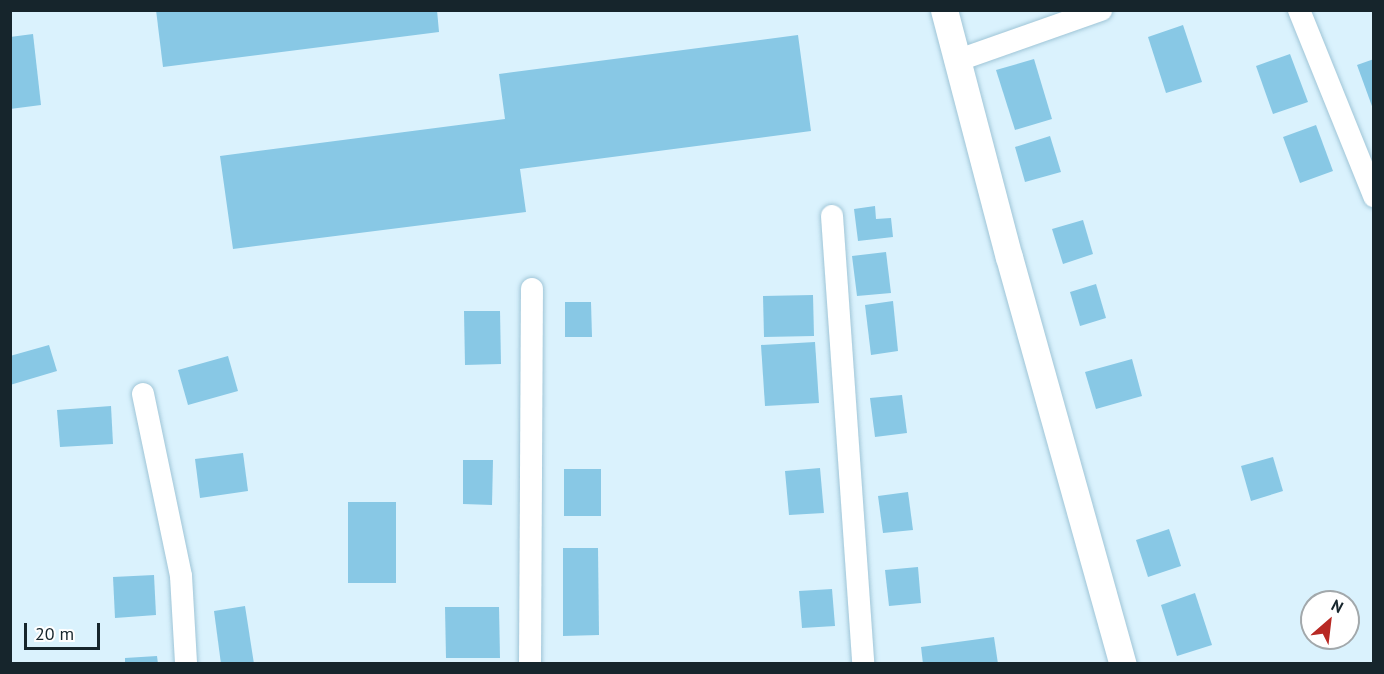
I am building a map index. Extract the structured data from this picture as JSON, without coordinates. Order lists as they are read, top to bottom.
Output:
{
  "scale_bar": "20 m",
  "north": "top right"
}
